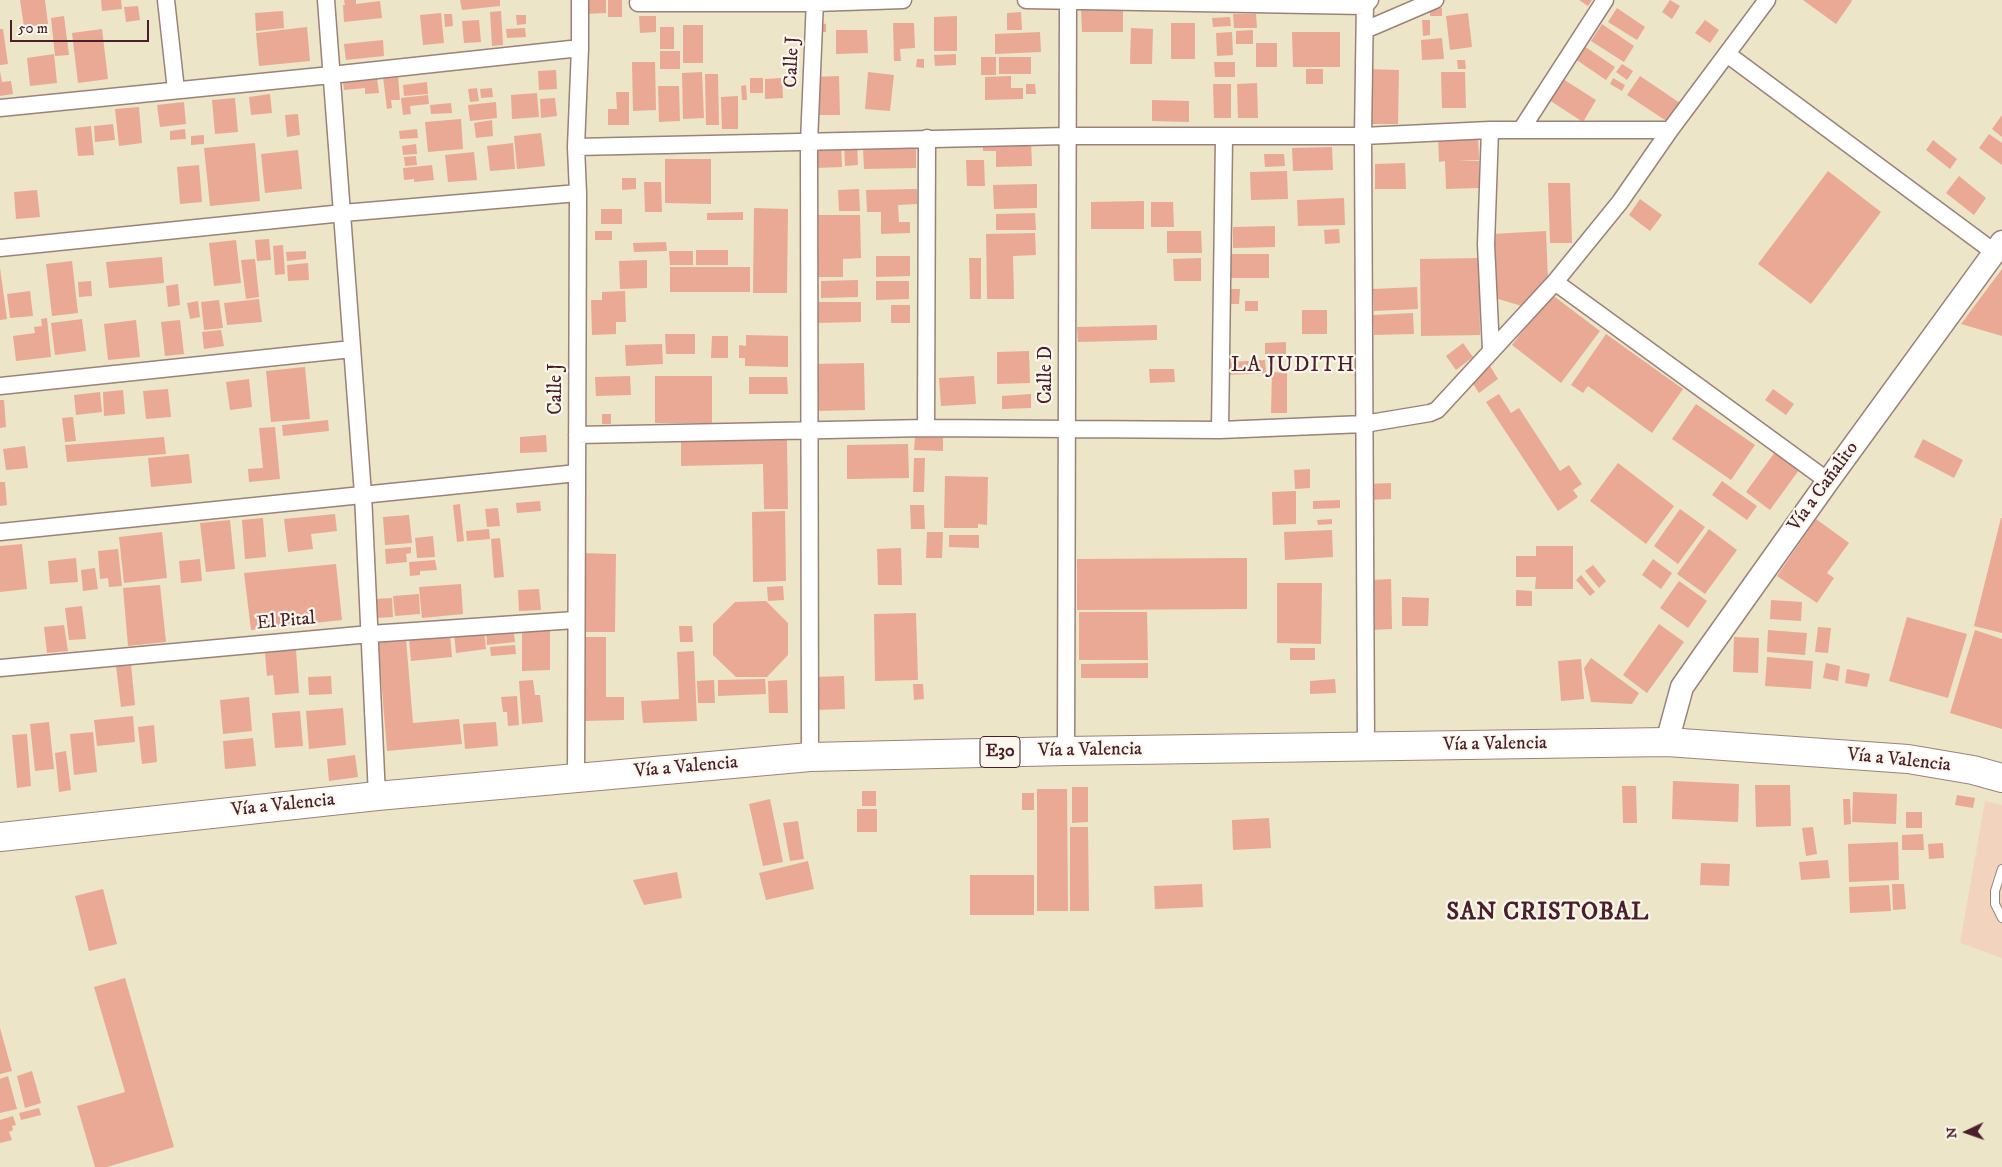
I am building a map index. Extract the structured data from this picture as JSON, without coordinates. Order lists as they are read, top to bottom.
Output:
{
  "streets": {
    "highway": ["Vía a Valencia", "E30"],
    "main road": ["Vía a Cañalito"],
    "street": ["Calle J", "Calle D", "El Pital"]
  },
  "crossings": [
    ["Calle J", "El Pital"],
    ["Calle J", "Vía a Valencia"],
    ["Calle D", "Vía a Valencia"],
    ["Vía a Cañalito", "Vía a Valencia"]
  ],
  "districts": ["LA JUDITH", "SAN CRISTOBAL"],
  "scale_bar": "50 m",
  "north": "left"
}
